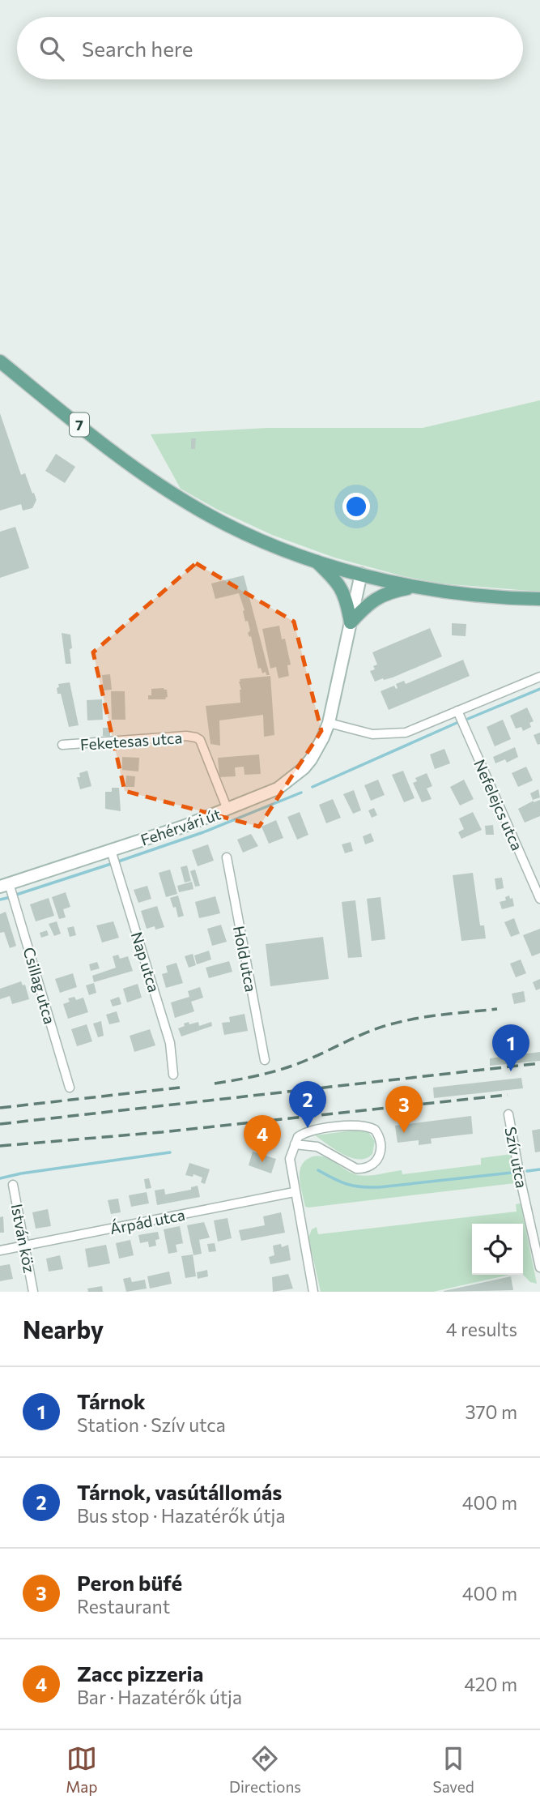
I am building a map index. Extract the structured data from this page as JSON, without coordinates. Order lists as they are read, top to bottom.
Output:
{
  "streets": {
    "main road": ["7", "Fehérvári út"],
    "street": [
      "Feketesas utca",
      "Nefelejcs utca",
      "Hold utca",
      "Nap utca",
      "Csillag utca",
      "Szív utca",
      "Árpád utca",
      "István köz"
    ]
  },
  "crossings": [
    ["7", "Fehérvári út"],
    ["Feketesas utca", "Fehérvári út"],
    ["Fehérvári út", "Nap utca"],
    ["Fehérvári út", "Csillag utca"],
    ["Árpád utca", "István köz"]
  ],
  "page": {
    "search": "Search here",
    "pins": [
      "1",
      "2",
      "3",
      "4"
    ],
    "heading": ["Nearby", "4 results"],
    "list": [
      {
        "mark": "1",
        "name": "Tárnok",
        "note": "Station · Szív utca",
        "value": "370 m"
      },
      {
        "mark": "2",
        "name": "Tárnok, vasútállomás",
        "note": "Bus stop · Hazatérők útja",
        "value": "400 m"
      },
      {
        "mark": "3",
        "name": "Peron büfé",
        "note": "Restaurant",
        "value": "400 m"
      },
      {
        "mark": "4",
        "name": "Zacc pizzeria",
        "note": "Bar · Hazatérők útja",
        "value": "420 m"
      }
    ],
    "nav": ["Map", "Directions", "Saved"]
  }
}
